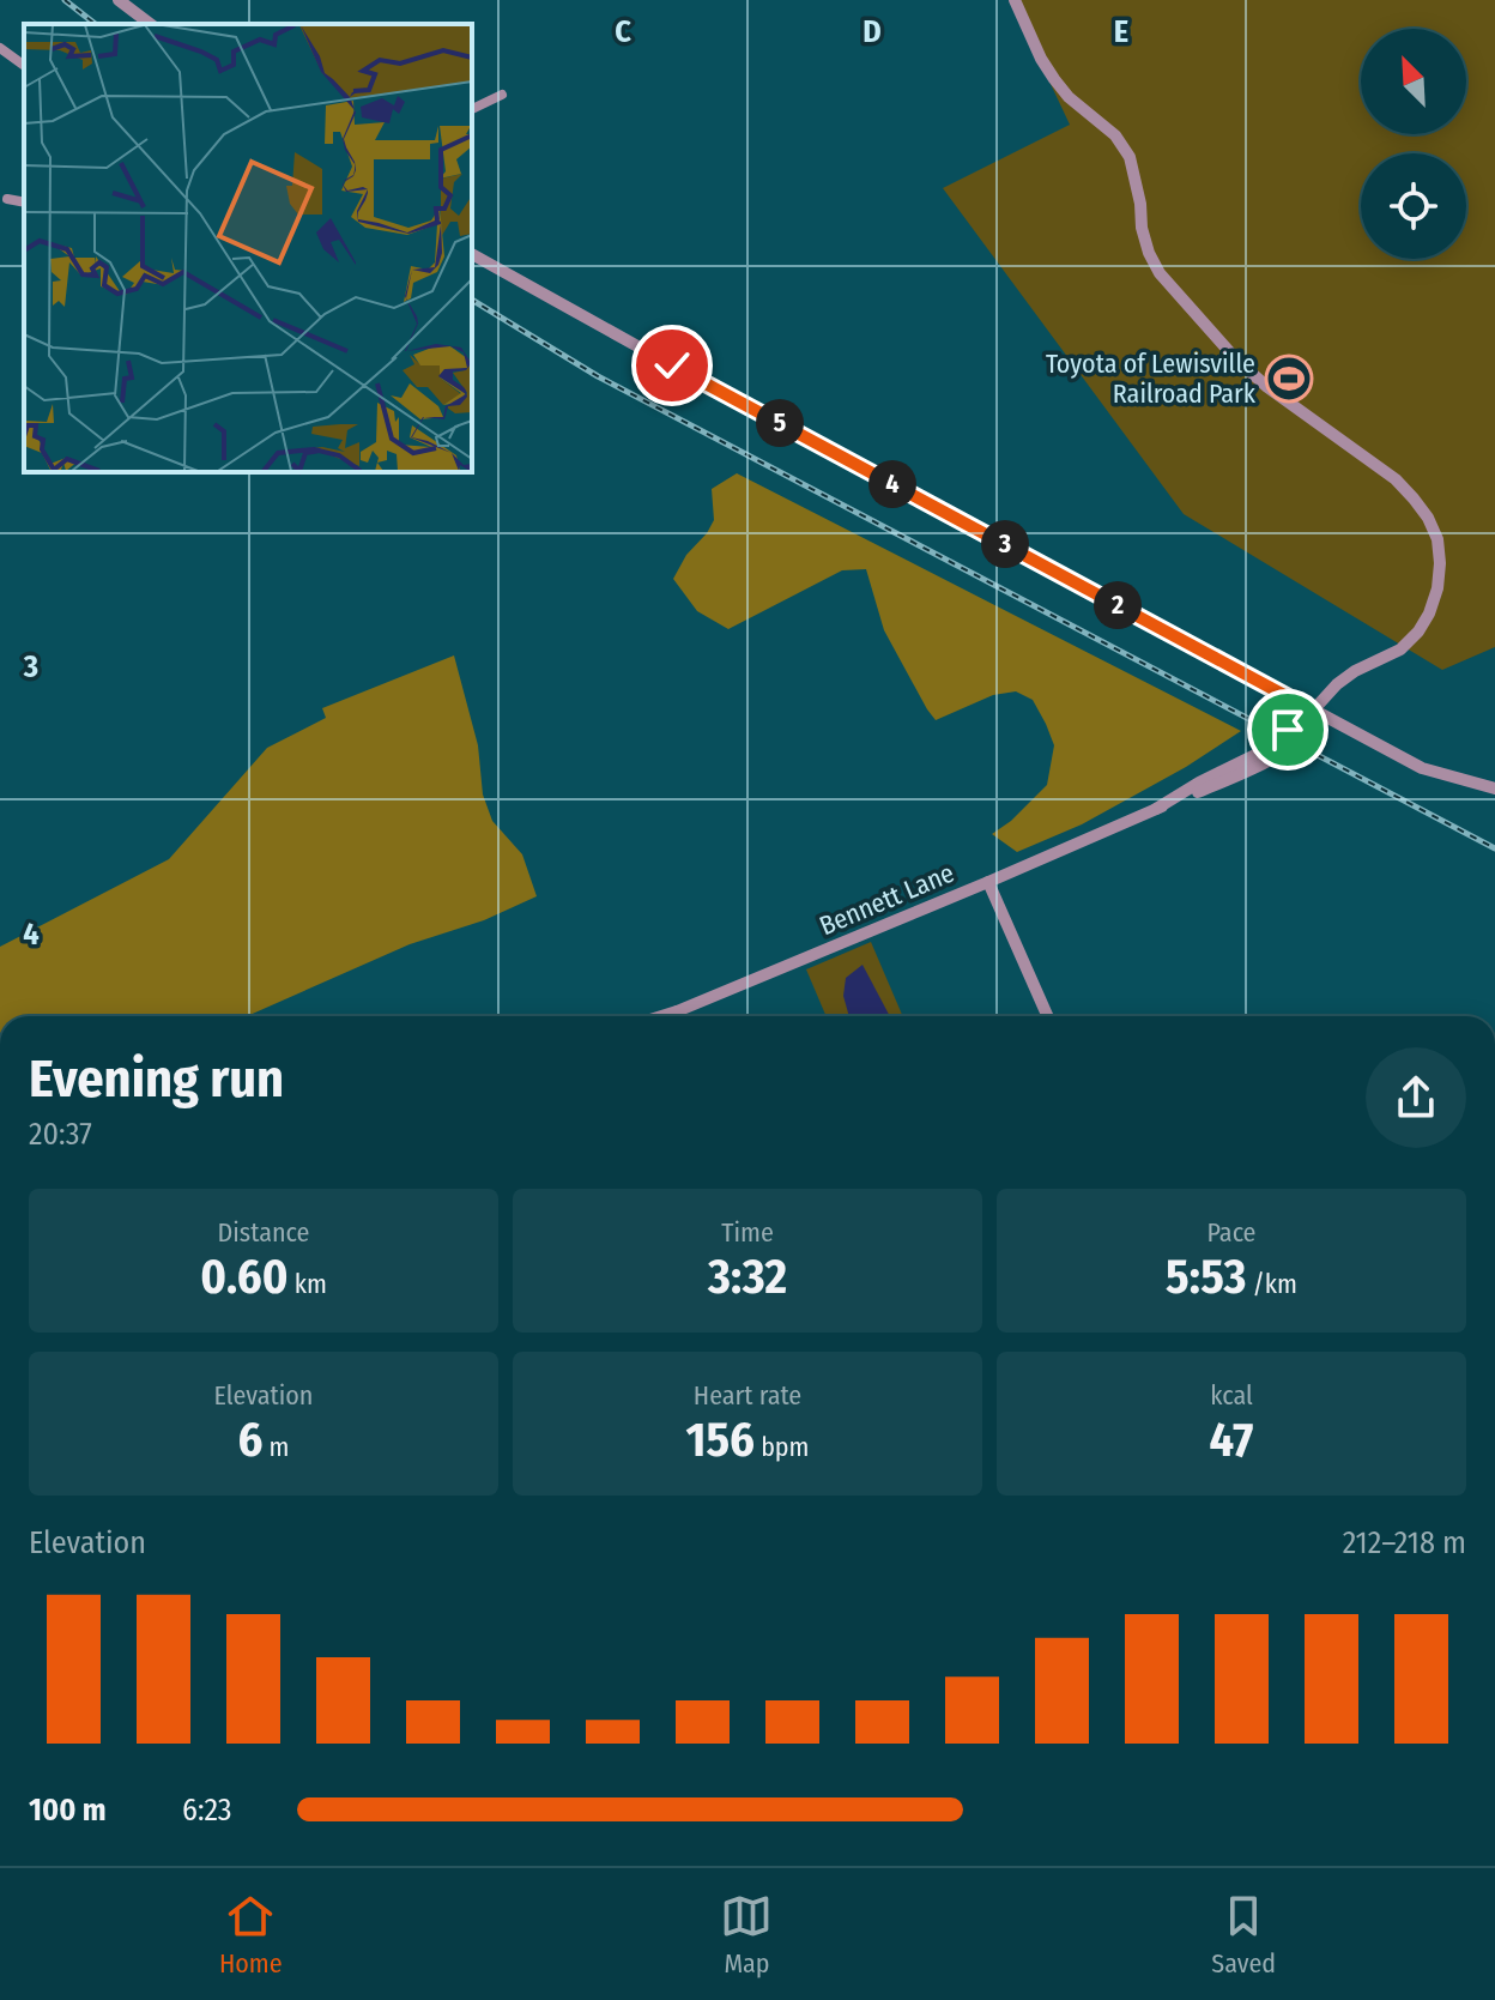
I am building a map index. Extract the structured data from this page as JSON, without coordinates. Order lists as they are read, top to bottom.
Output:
{
  "streets": {
    "street": ["Bennett Lane"]
  },
  "places": {
    "sports": ["Toyota of Lewisville Railroad Park"]
  },
  "north": "top left",
  "page": {
    "pins": [
      "5",
      "4",
      "3",
      "2"
    ],
    "heading": ["Evening run", "20:37"],
    "stats": [
      ["Distance", "0.60 km"],
      ["Time", "3:32"],
      ["Pace", "5:53 /km"],
      ["Elevation", "6 m"],
      ["Heart rate", "156 bpm"],
      ["kcal", "47"]
    ],
    "chart": ["Elevation", "212–218 m"],
    "list": [
      {
        "name": "100 m",
        "note": "6:23"
      }
    ],
    "tabs": ["Home", "Map", "Saved"]
  },
  "grid": {
    "columns": ["C", "D", "E"],
    "rows": ["3", "4"]
  }
}
